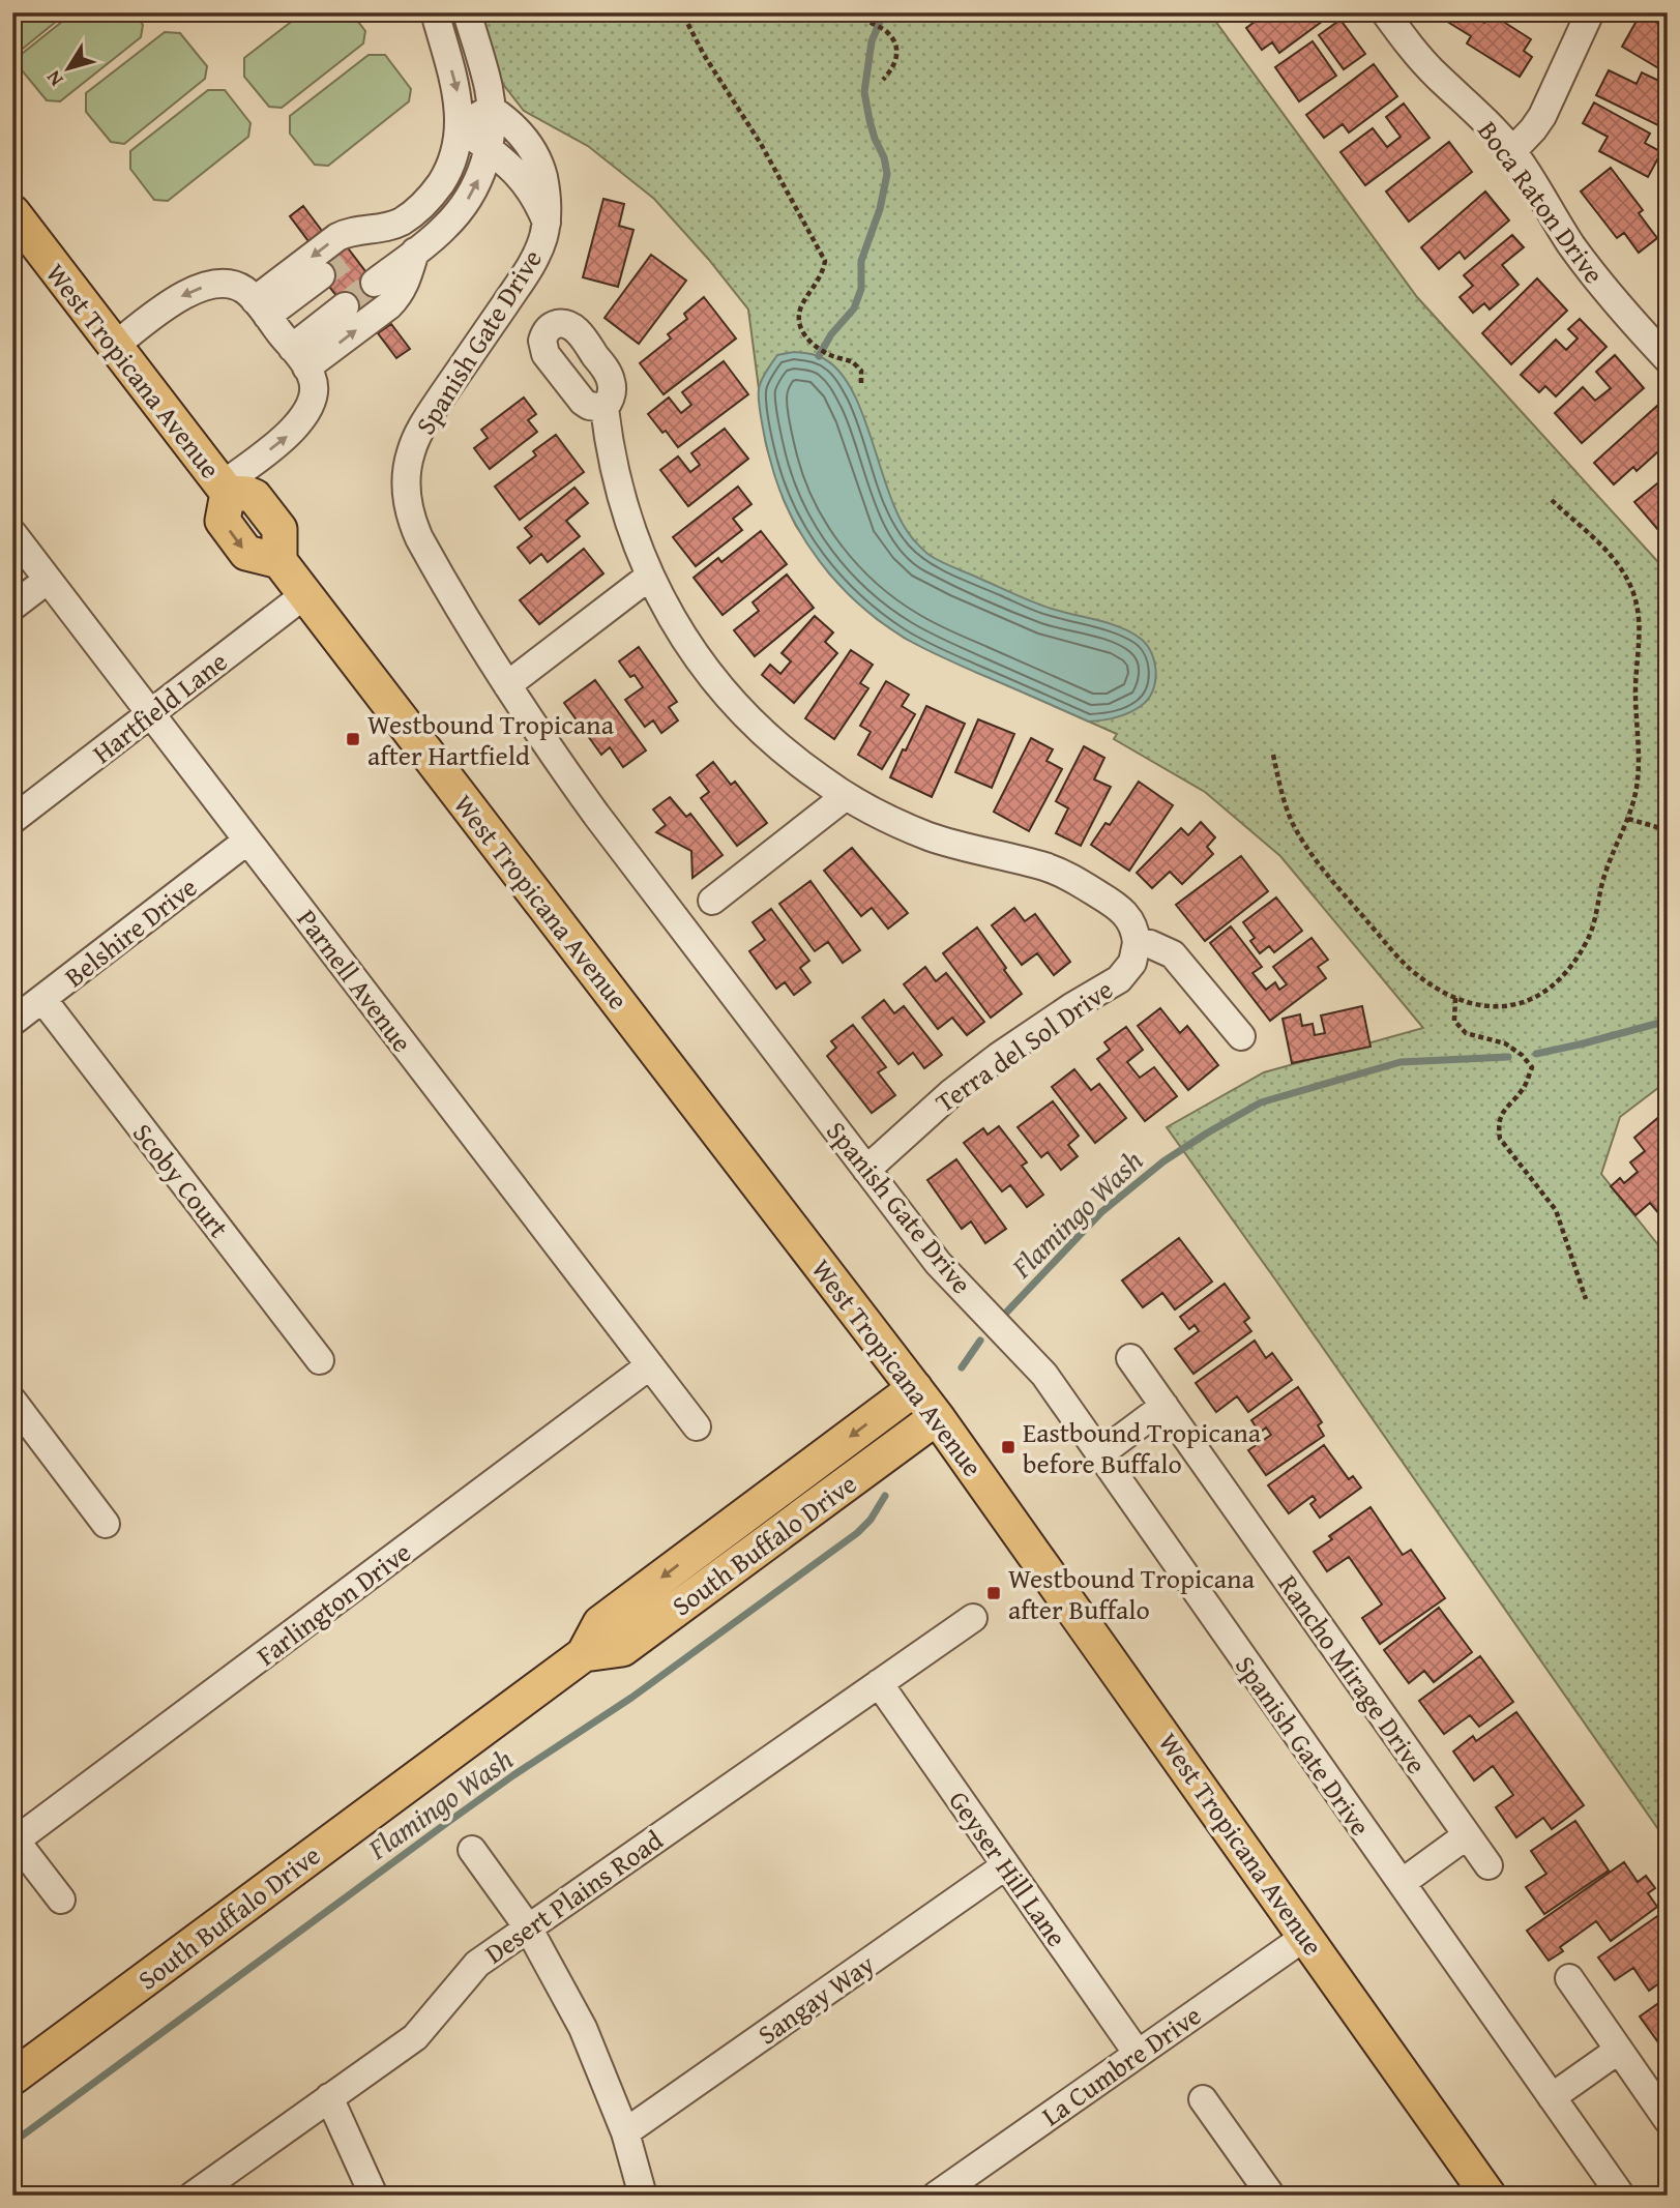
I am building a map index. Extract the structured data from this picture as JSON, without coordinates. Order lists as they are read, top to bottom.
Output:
{
  "streets": {
    "main road": ["West Tropicana Avenue", "South Buffalo Drive"],
    "street": [
      "Boca Raton Drive",
      "Spanish Gate Drive",
      "Hartfield Lane",
      "Belshire Drive",
      "Parnell Avenue",
      "Terra del Sol Drive",
      "Scoby Court",
      "Farlington Drive",
      "Rancho Mirage Drive",
      "Geyser Hill Lane",
      "Desert Plains Road",
      "Sangay Way",
      "La Cumbre Drive"
    ]
  },
  "crossings": [
    ["Spanish Gate Drive", "Terra del Sol Drive"],
    ["West Tropicana Avenue", "Hartfield Lane"],
    ["West Tropicana Avenue", "South Buffalo Drive"],
    ["West Tropicana Avenue", "La Cumbre Drive"],
    ["Hartfield Lane", "Parnell Avenue"],
    ["Belshire Drive", "Parnell Avenue"],
    ["Belshire Drive", "Scoby Court"],
    ["Parnell Avenue", "Farlington Drive"],
    ["Geyser Hill Lane", "Desert Plains Road"],
    ["Geyser Hill Lane", "Sangay Way"],
    ["Geyser Hill Lane", "La Cumbre Drive"]
  ],
  "water": ["Flamingo Wash"],
  "places": {
    "transit": ["Westbound Tropicana after Hartfield", "Eastbound Tropicana before Buffalo", "Westbound Tropicana after Buffalo"]
  },
  "north": "bottom left"
}
